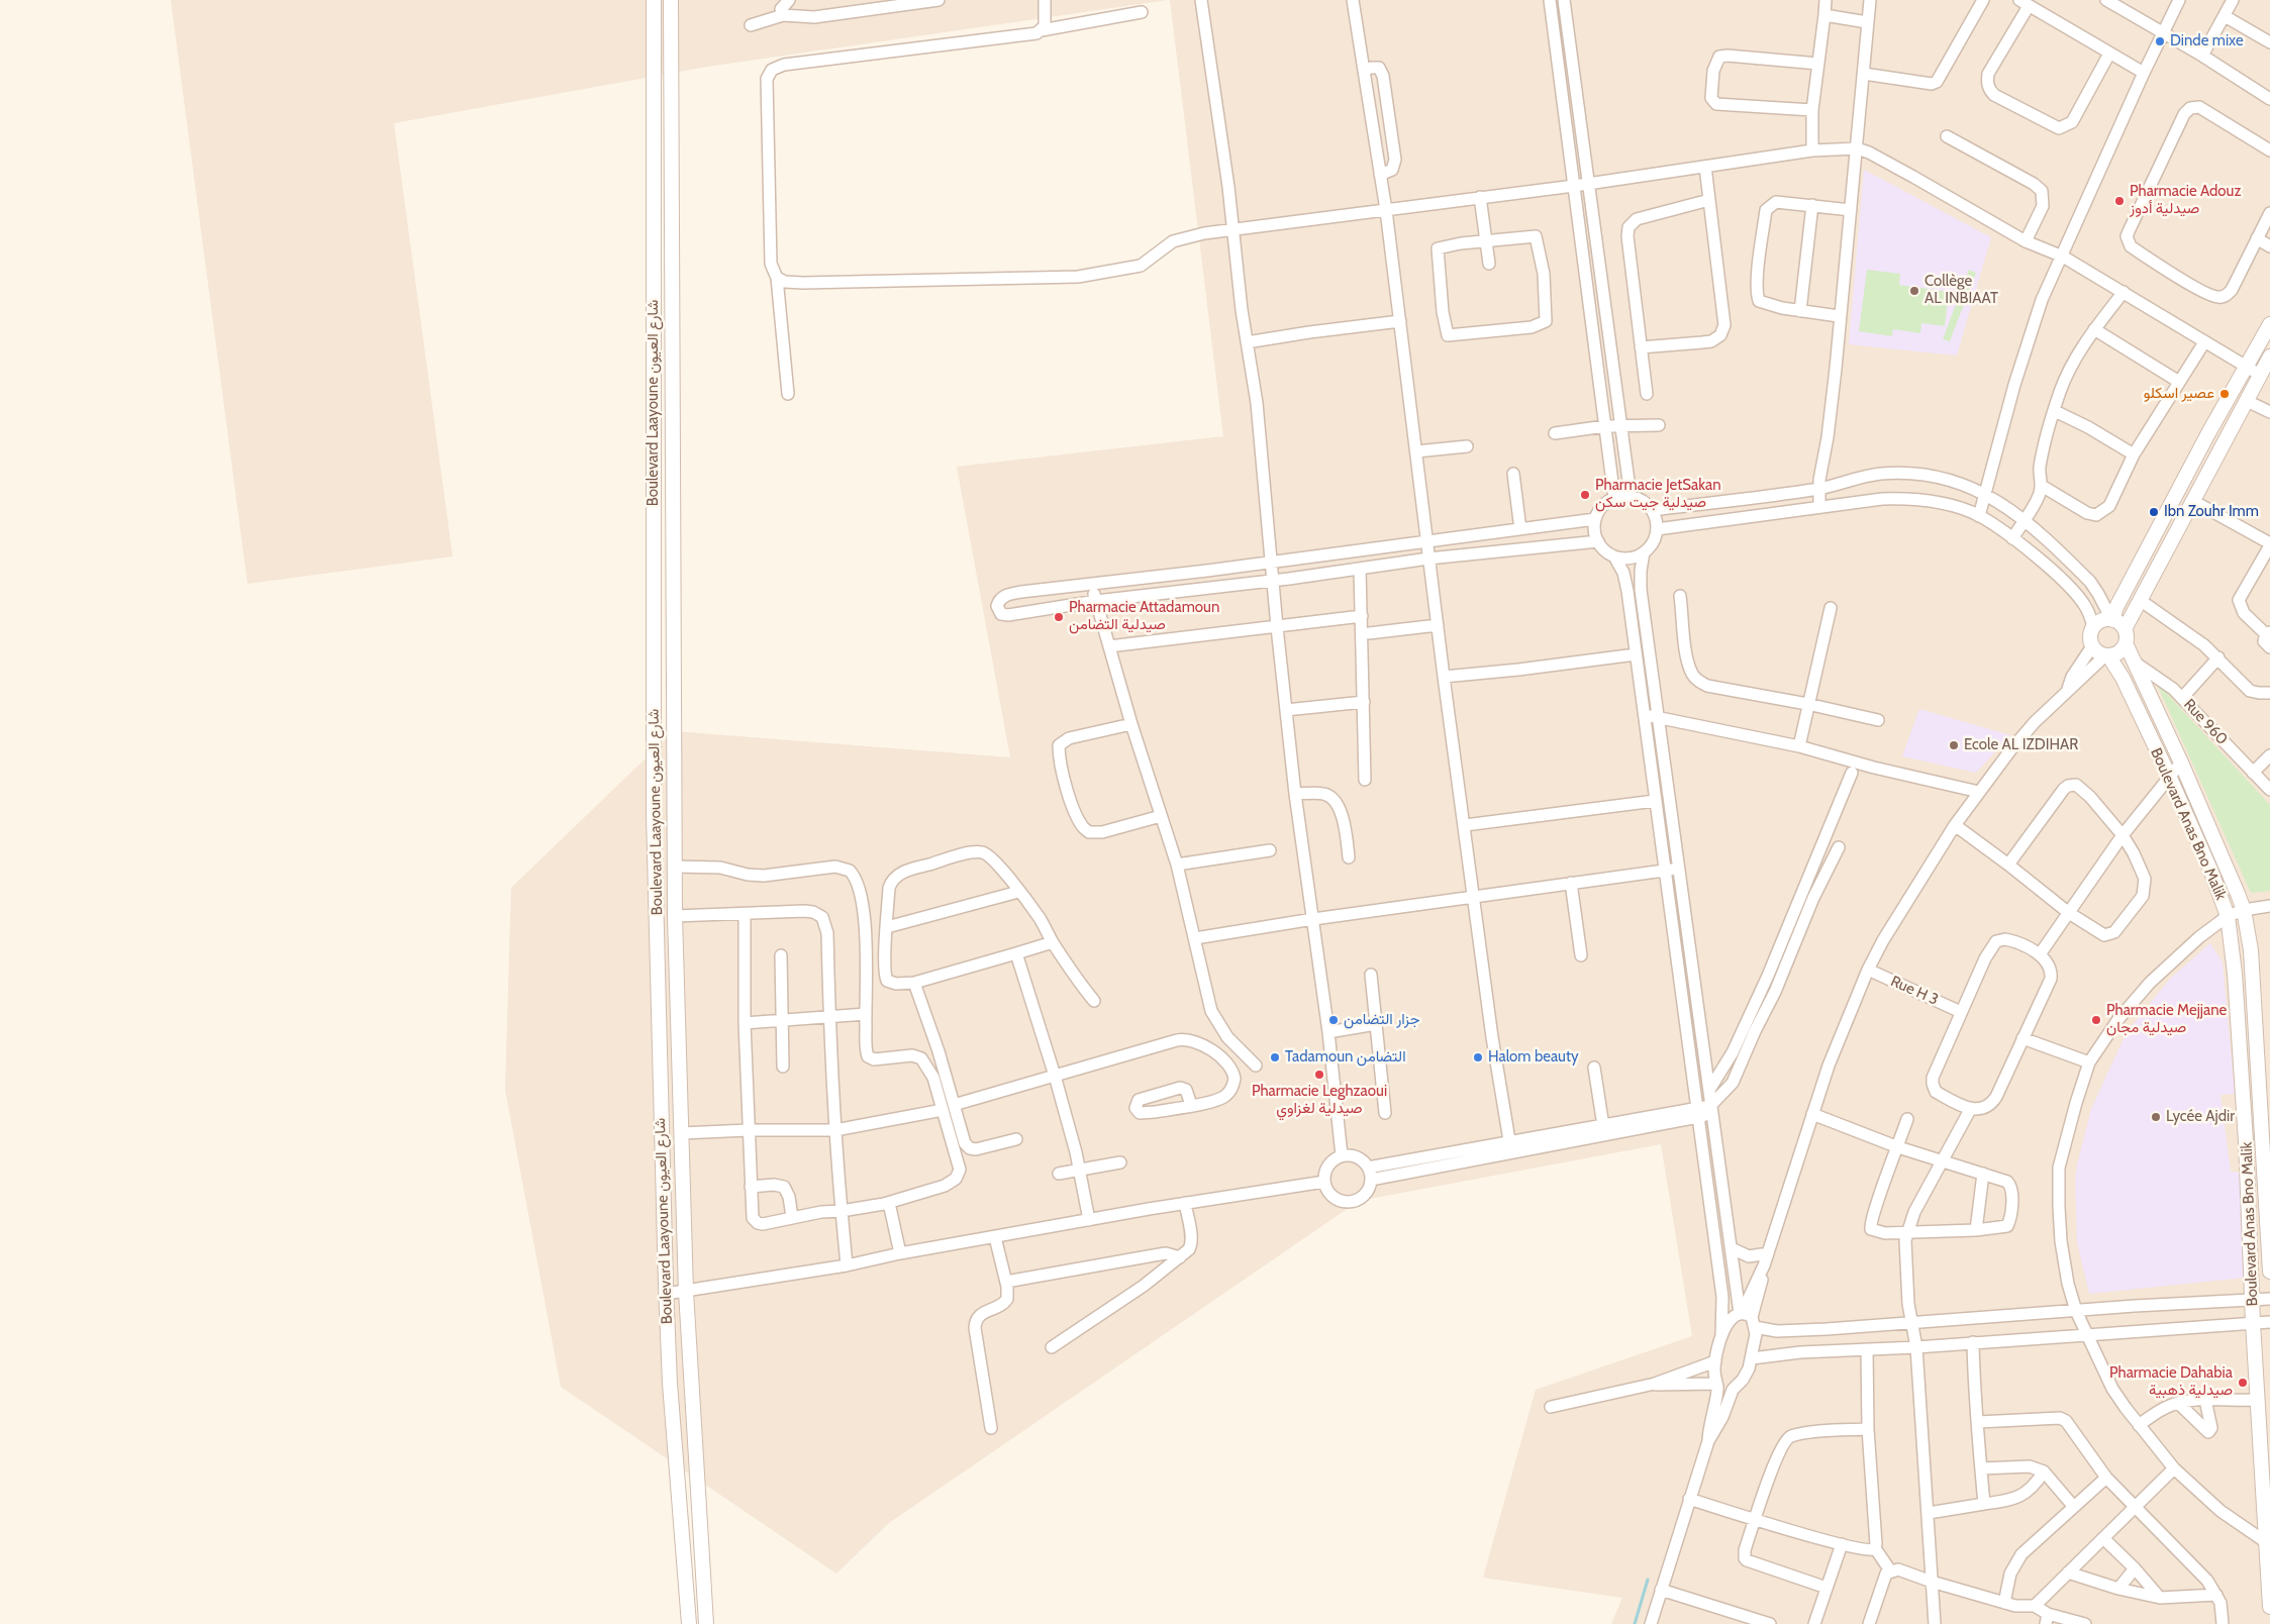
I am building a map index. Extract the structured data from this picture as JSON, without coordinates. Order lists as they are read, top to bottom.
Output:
{
  "streets": {
    "street": [
      "Boulevard Laayoune شارع العيون",
      "Rue 960",
      "Boulevard Anas Bno Malik",
      "Rue H 3"
    ]
  },
  "crossings": [
    ["Rue 960", "Boulevard Anas Bno Malik"]
  ],
  "places": [
    "Dinde mixe",
    "Pharmacie Adouz صيدلية أدوز",
    "Collège AL INBIAAT",
    "عصير اسكلو",
    "Pharmacie JetSakan صيدلية جيت سكن",
    "Ibn Zouhr Imm",
    "Pharmacie Attadamoun صيدلية التضامن",
    "Ecole AL IZDIHAR",
    "جزار التضامن",
    "Pharmacie Mejjane صيدلية مجان",
    "Tadamoun التضامن",
    "Halom beauty",
    "Pharmacie Leghzaoui صيدلية لغزاوي",
    "Lycée Ajdir",
    "Pharmacie Dahabia صيدلية ذهبية"
  ]
}
